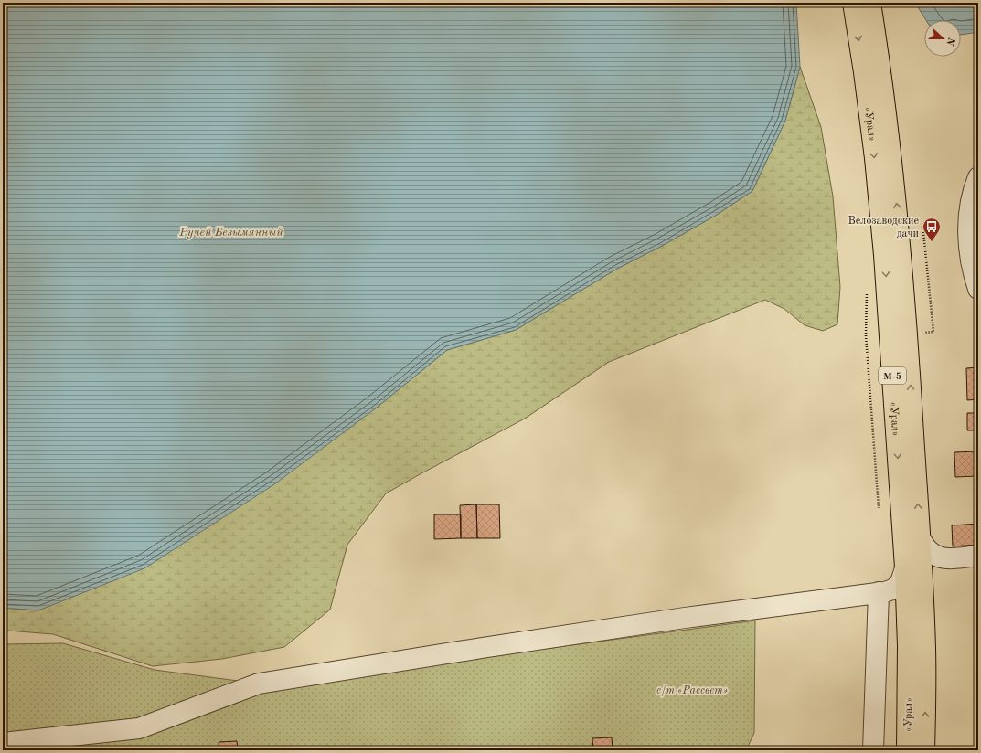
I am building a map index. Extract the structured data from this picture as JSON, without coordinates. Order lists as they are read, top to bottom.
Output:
{
  "streets": {
    "highway": ["«Урал»", "М-5"]
  },
  "water": ["Ручей Безымянный"],
  "parks": ["с/т «Рассвет»"],
  "places": {
    "bus stop": ["Велозаводские дачи"]
  },
  "north": "right"
}
